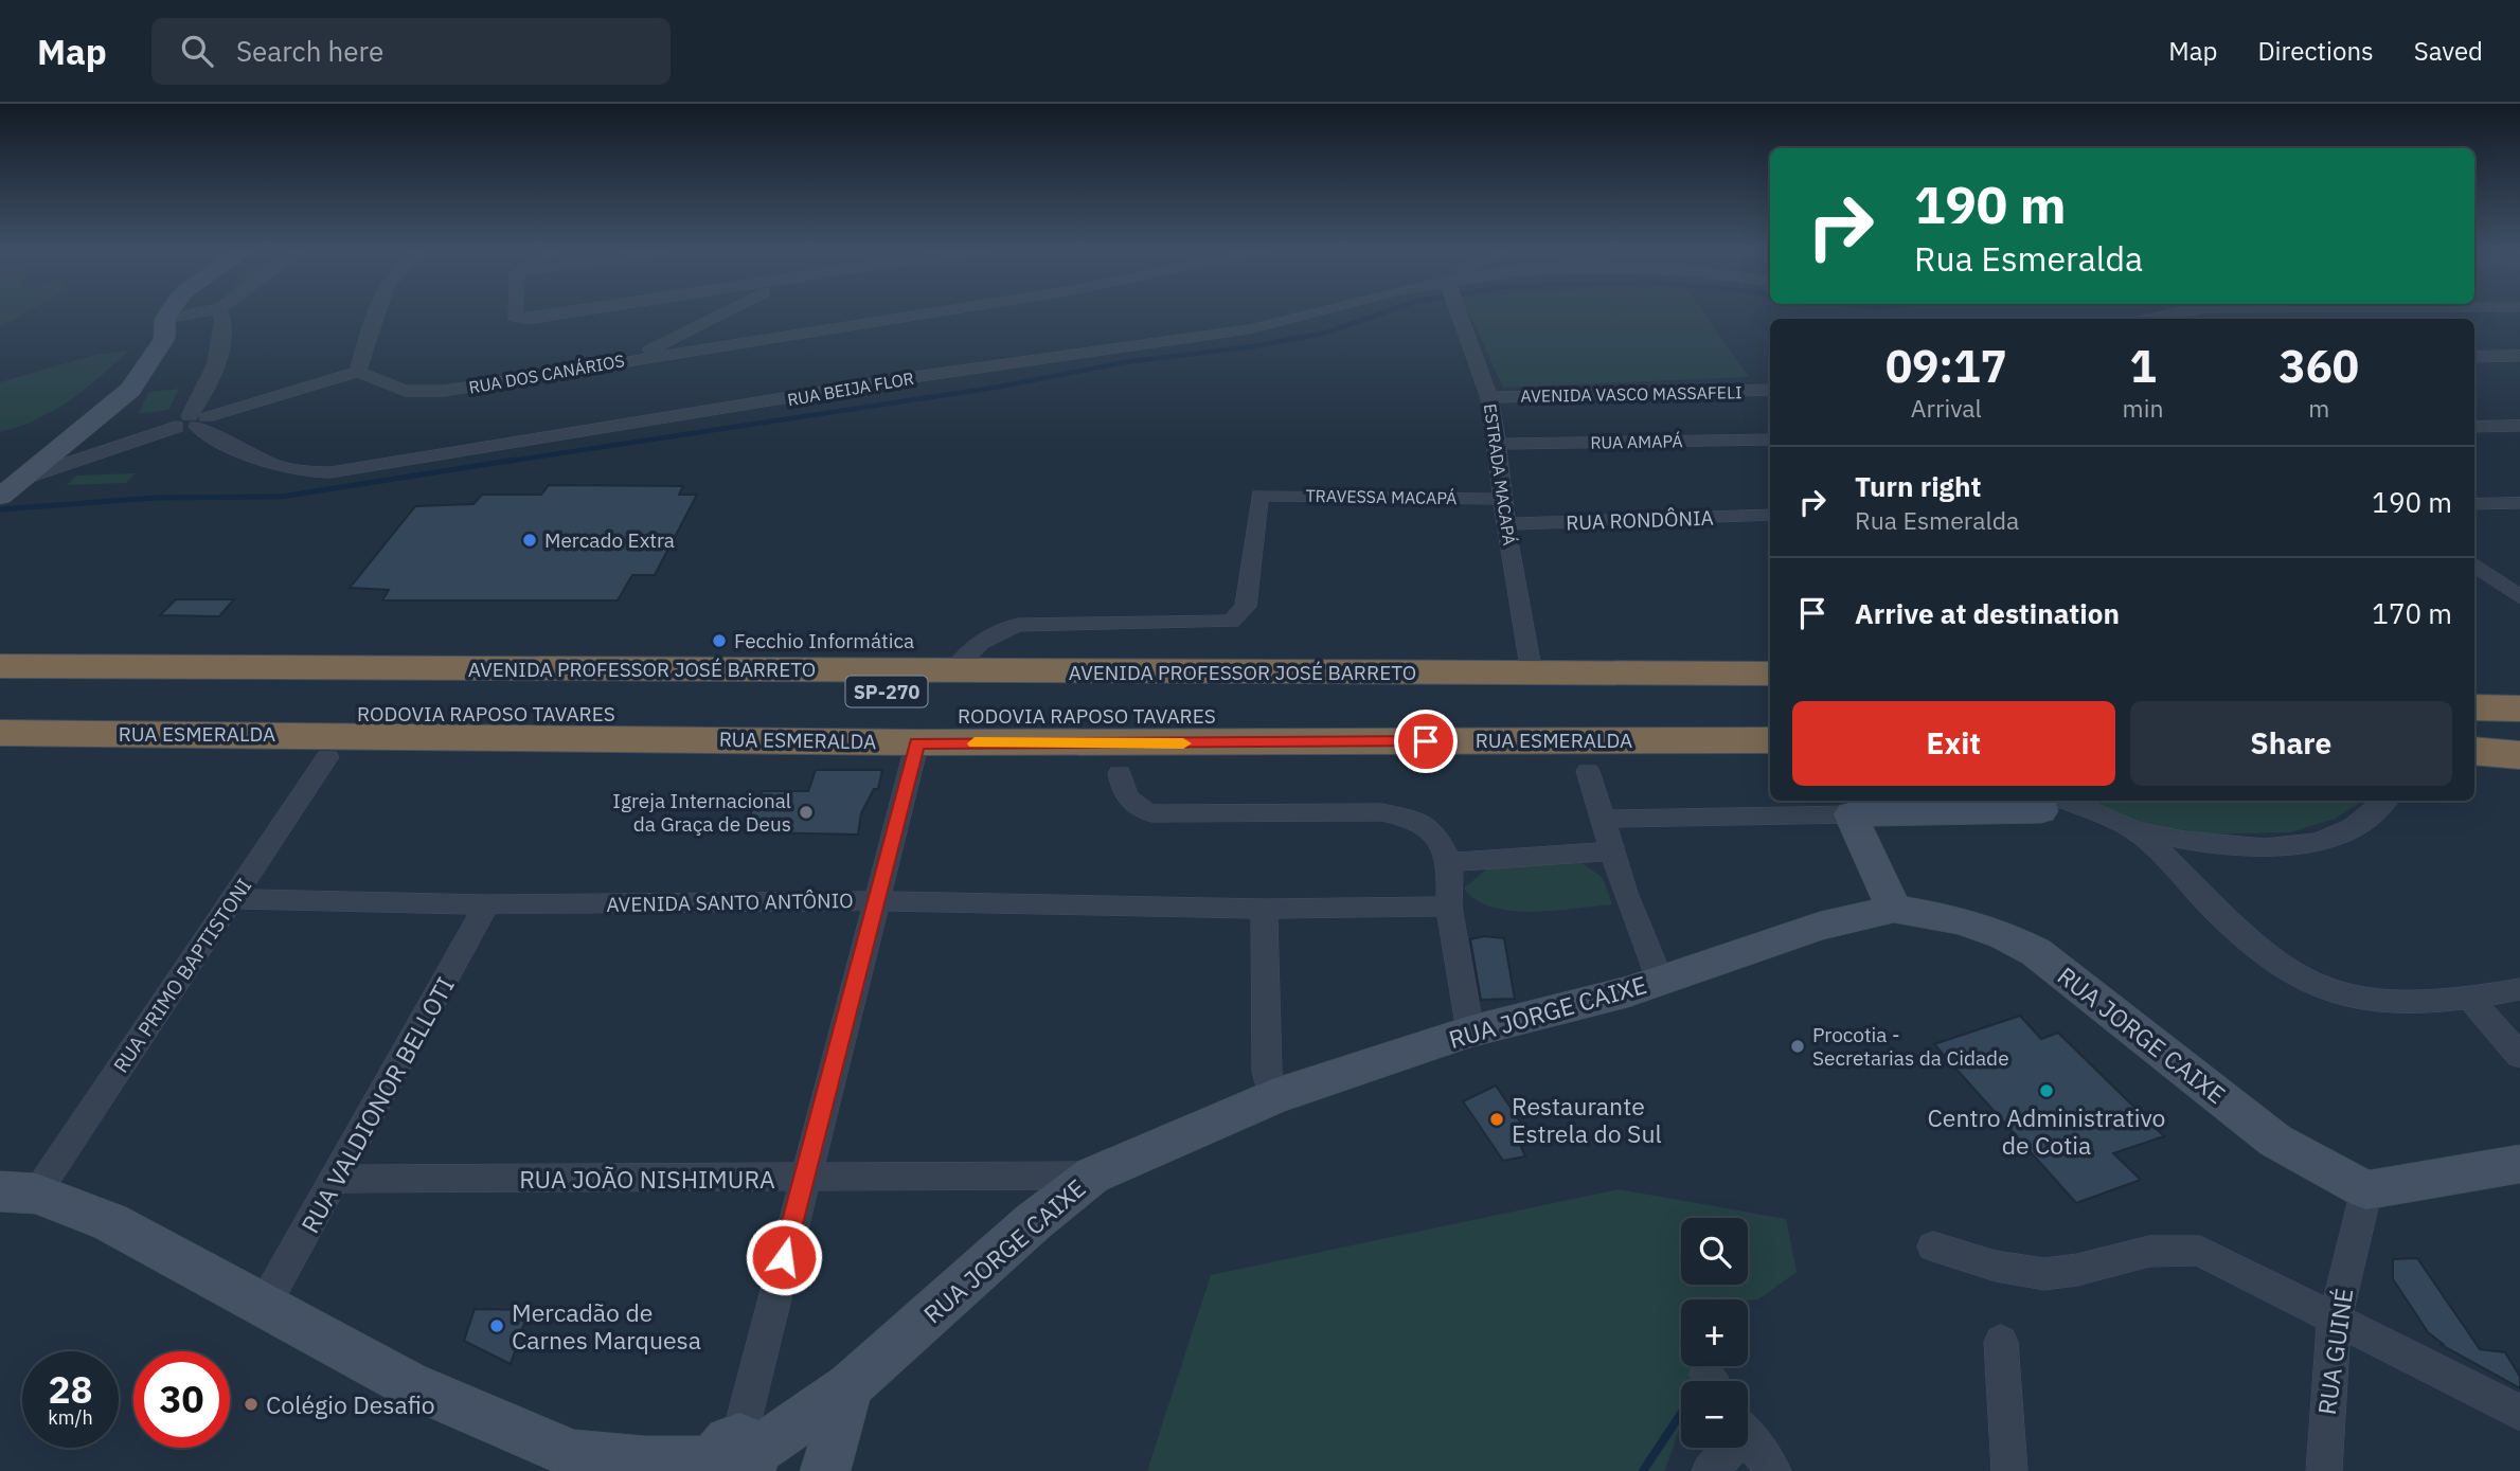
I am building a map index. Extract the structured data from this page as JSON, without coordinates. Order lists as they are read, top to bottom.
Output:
{
  "streets": {
    "highway": [
      "AVENIDA PROFESSOR JOSÉ BARRETO",
      "SP-270",
      "RODOVIA RAPOSO TAVARES",
      "RUA ESMERALDA"
    ],
    "main road": ["RUA JORGE CAIXE"],
    "street": [
      "RUA DOS CANÁRIOS",
      "RUA BEIJA FLOR",
      "AVENIDA VASCO MASSAFELI",
      "RUA AMAPÁ",
      "ESTRADA MACAPÁ",
      "TRAVESSA MACAPÁ",
      "RUA RONDÔNIA",
      "AVENIDA SANTO ANTÔNIO",
      "RUA PRIMO BAPTISTONI",
      "RUA VALDIONOR BELLOTI",
      "RUA JOÃO NISHIMURA",
      "RUA GUINÉ"
    ]
  },
  "crossings": [
    ["AVENIDA VASCO MASSAFELI", "ESTRADA MACAPÁ"],
    ["RUA AMAPÁ", "ESTRADA MACAPÁ"],
    ["ESTRADA MACAPÁ", "TRAVESSA MACAPÁ"],
    ["ESTRADA MACAPÁ", "RUA RONDÔNIA"],
    ["ESTRADA MACAPÁ", "AVENIDA PROFESSOR JOSÉ BARRETO"],
    ["TRAVESSA MACAPÁ", "AVENIDA PROFESSOR JOSÉ BARRETO"],
    ["AVENIDA SANTO ANTÔNIO", "RUA PRIMO BAPTISTONI"],
    ["AVENIDA SANTO ANTÔNIO", "RUA VALDIONOR BELLOTI"],
    ["RUA JORGE CAIXE", "RUA JOÃO NISHIMURA"],
    ["RUA JORGE CAIXE", "RUA GUINÉ"],
    ["RUA VALDIONOR BELLOTI", "RUA JOÃO NISHIMURA"]
  ],
  "places": [
    "Mercado Extra",
    "Fecchio Informática",
    "Igreja Internacional da Graça de Deus",
    "Procotia - Secretarias da Cidade",
    "Centro Administrativo de Cotia",
    "Restaurante Estrela do Sul",
    "Mercadão de Carnes Marquesa",
    "Colégio Desafio"
  ],
  "page": {
    "header": "Map",
    "search": "Search here",
    "nav": ["Map", "Directions", "Saved"],
    "turn": ["190 m", "Rua Esmeralda"],
    "eta": [
      "09:17",
      "Arrival",
      "1",
      "min",
      "360",
      "m"
    ],
    "list": [
      {
        "name": "Turn right",
        "note": "Rua Esmeralda",
        "value": "190 m"
      },
      {
        "name": "Arrive at destination",
        "value": "170 m"
      }
    ],
    "buttons": ["Exit", "Share"],
    "map_buttons": ["+", "−"],
    "speed": "28 km/h",
    "limit": "30"
  }
}
